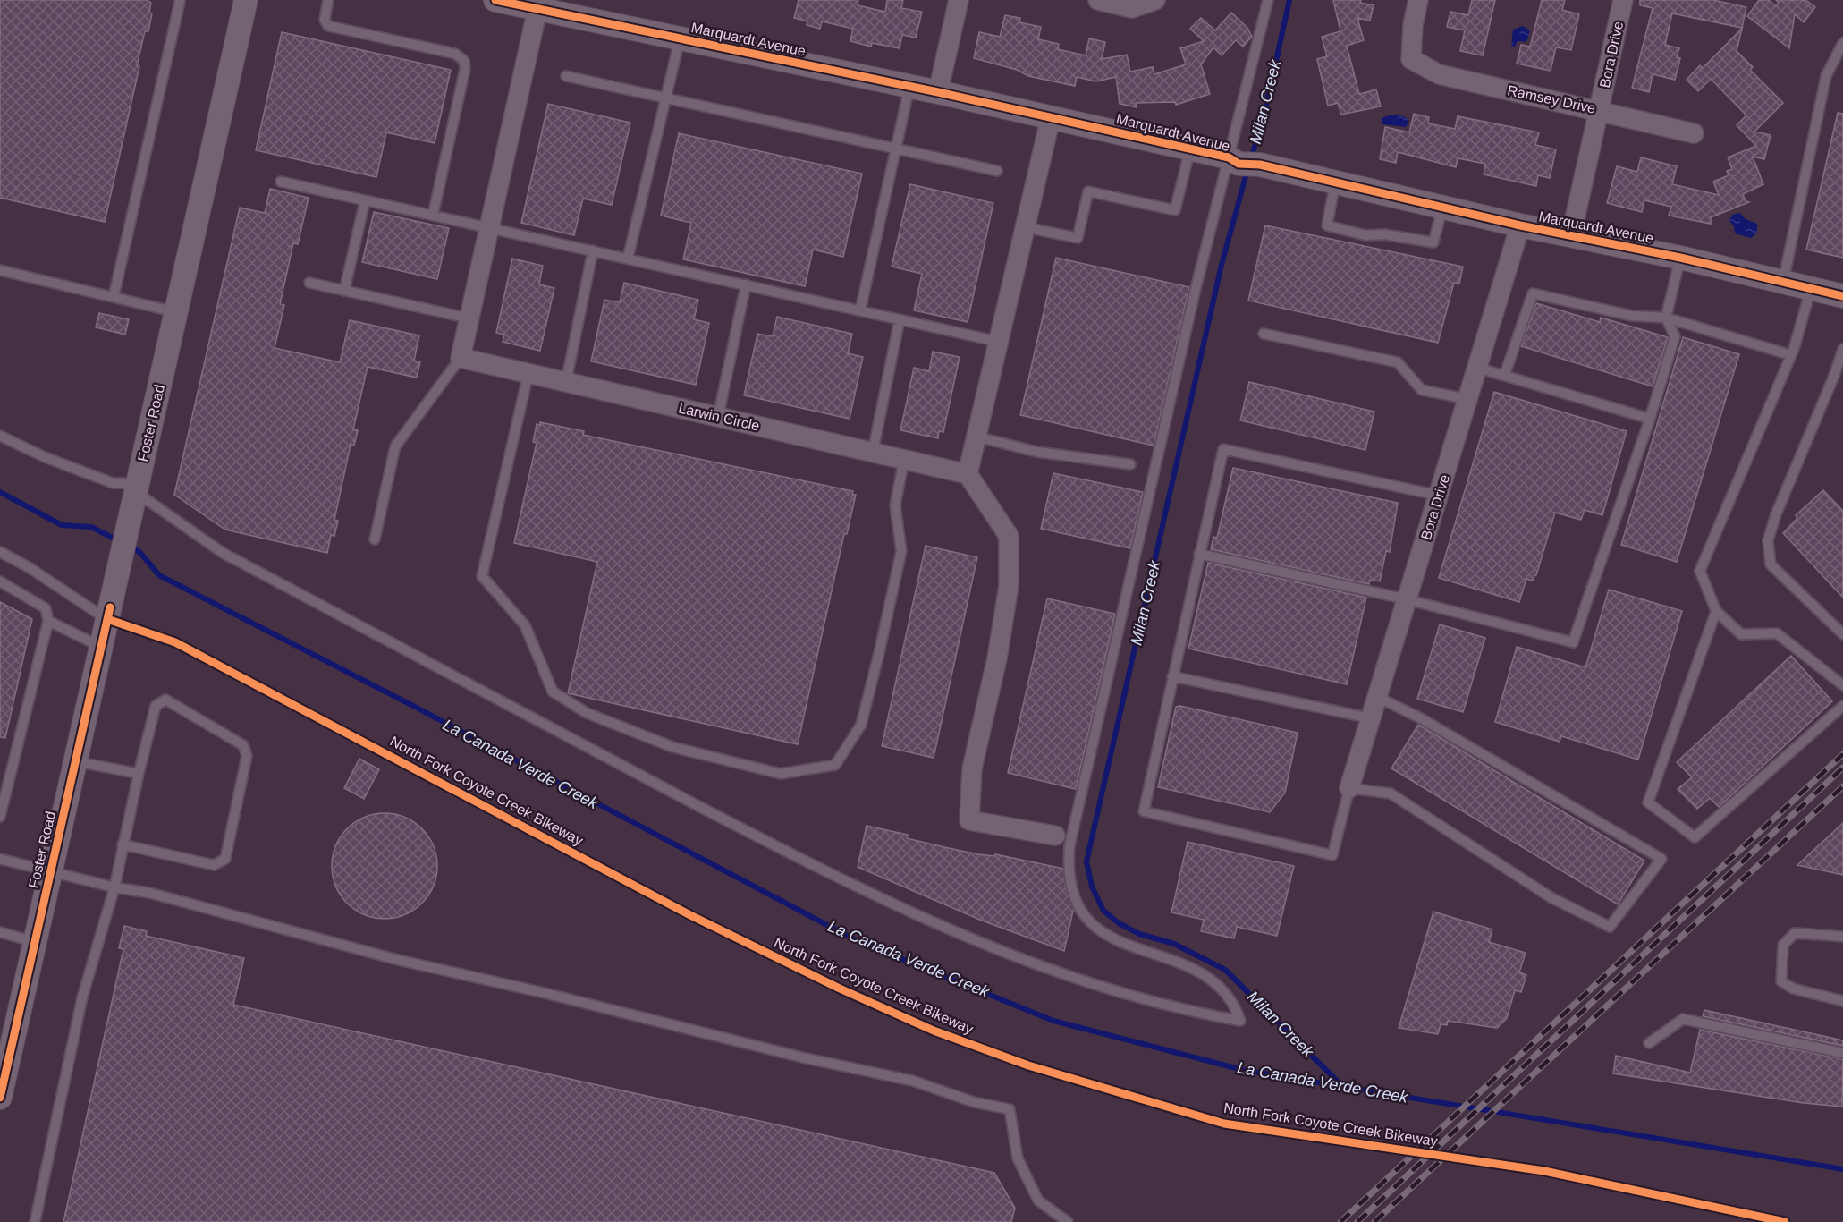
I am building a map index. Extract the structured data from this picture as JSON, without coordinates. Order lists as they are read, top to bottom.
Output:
{
  "streets": {
    "street": [
      "Marquardt Avenue",
      "Bora Drive",
      "Ramsey Drive",
      "Larwin Circle",
      "Foster Road"
    ],
    "cycle path": ["North Fork Coyote Creek Bikeway"]
  },
  "crossings": [
    ["Marquardt Avenue", "Bora Drive"],
    ["Bora Drive", "Ramsey Drive"]
  ],
  "water": ["Milan Creek", "La Canada Verde Creek"]
}
